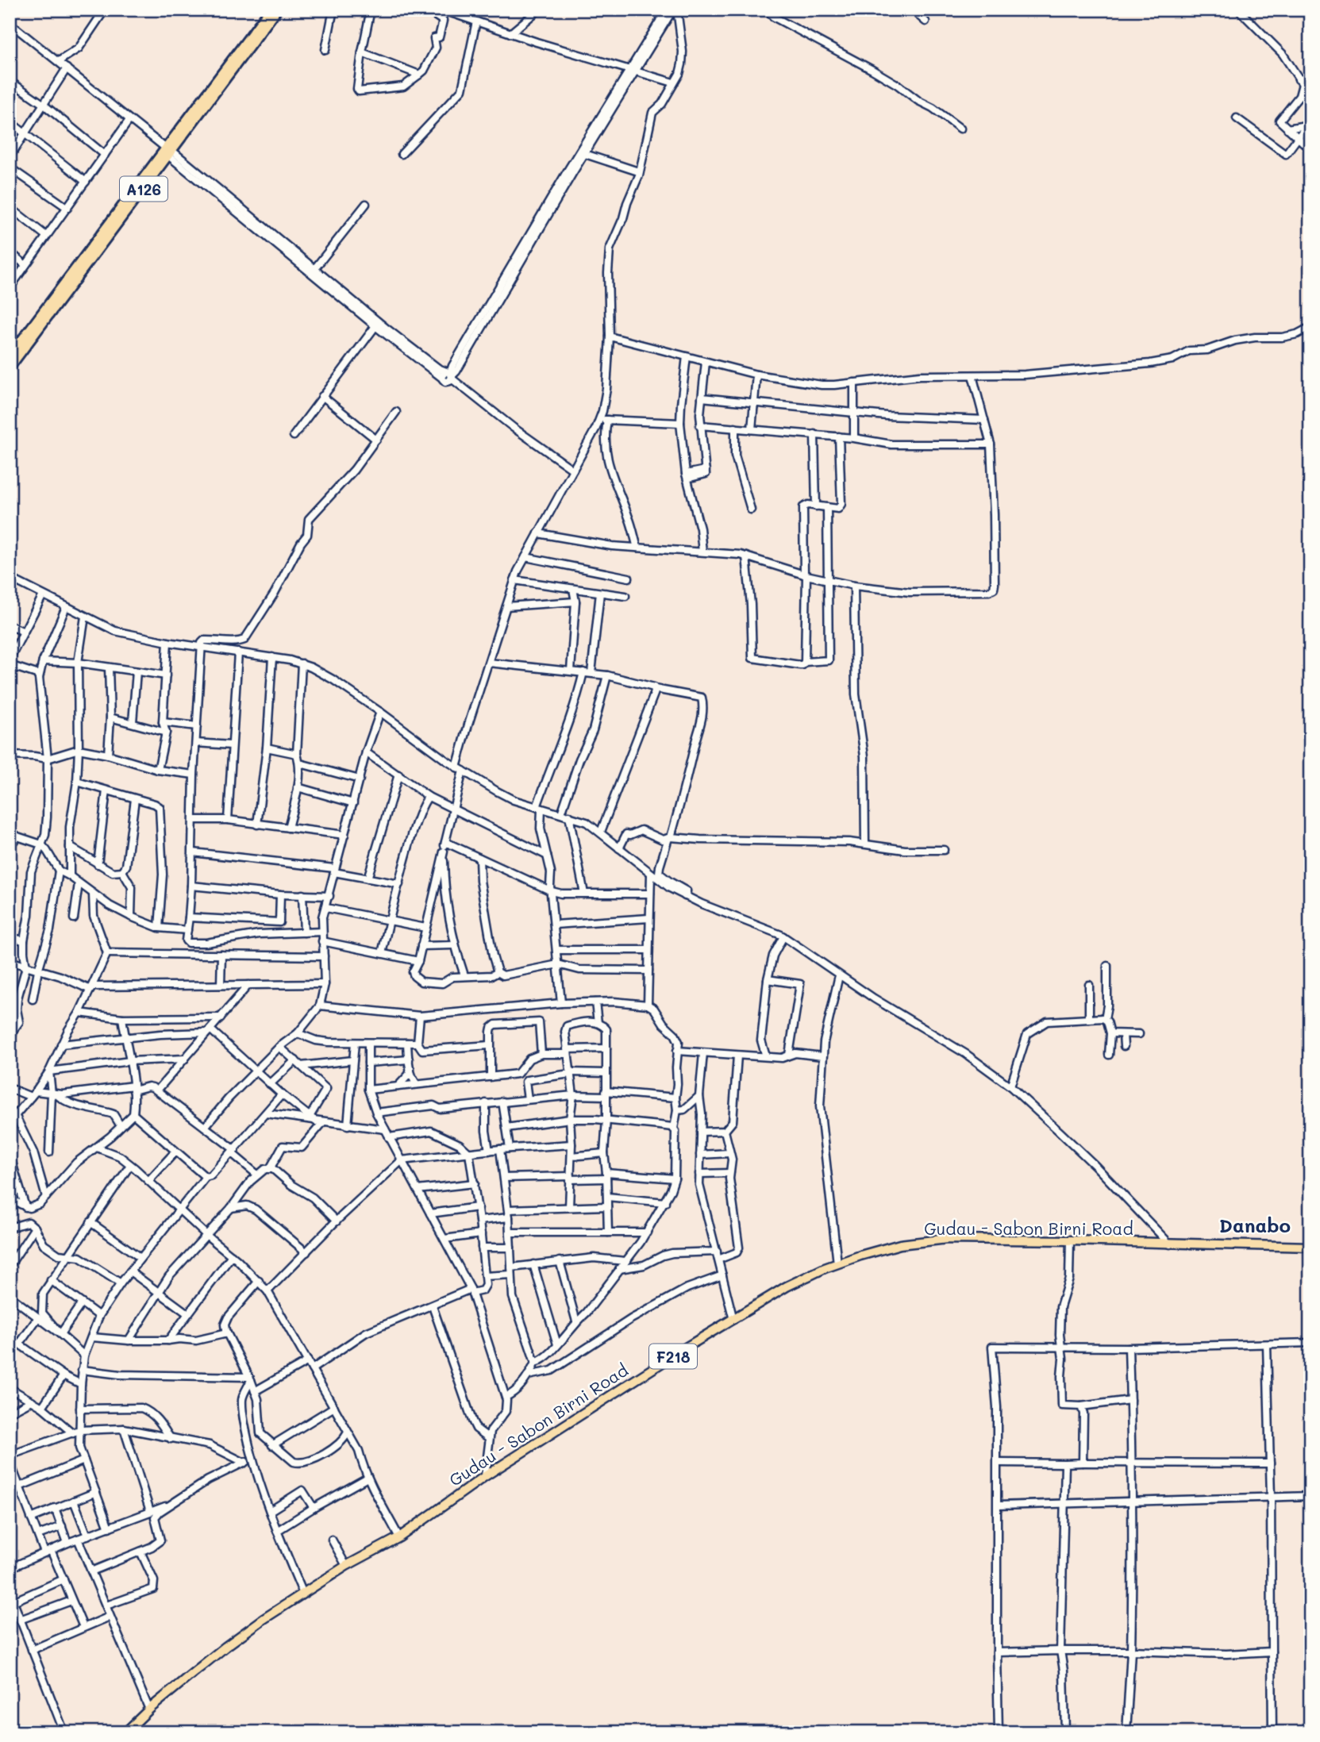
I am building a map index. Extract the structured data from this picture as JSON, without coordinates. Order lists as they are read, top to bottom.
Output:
{
  "streets": {
    "highway": ["A126"],
    "main road": ["Gudau - Sabon Birni Road", "F218"]
  },
  "districts": ["Danabo"]
}
